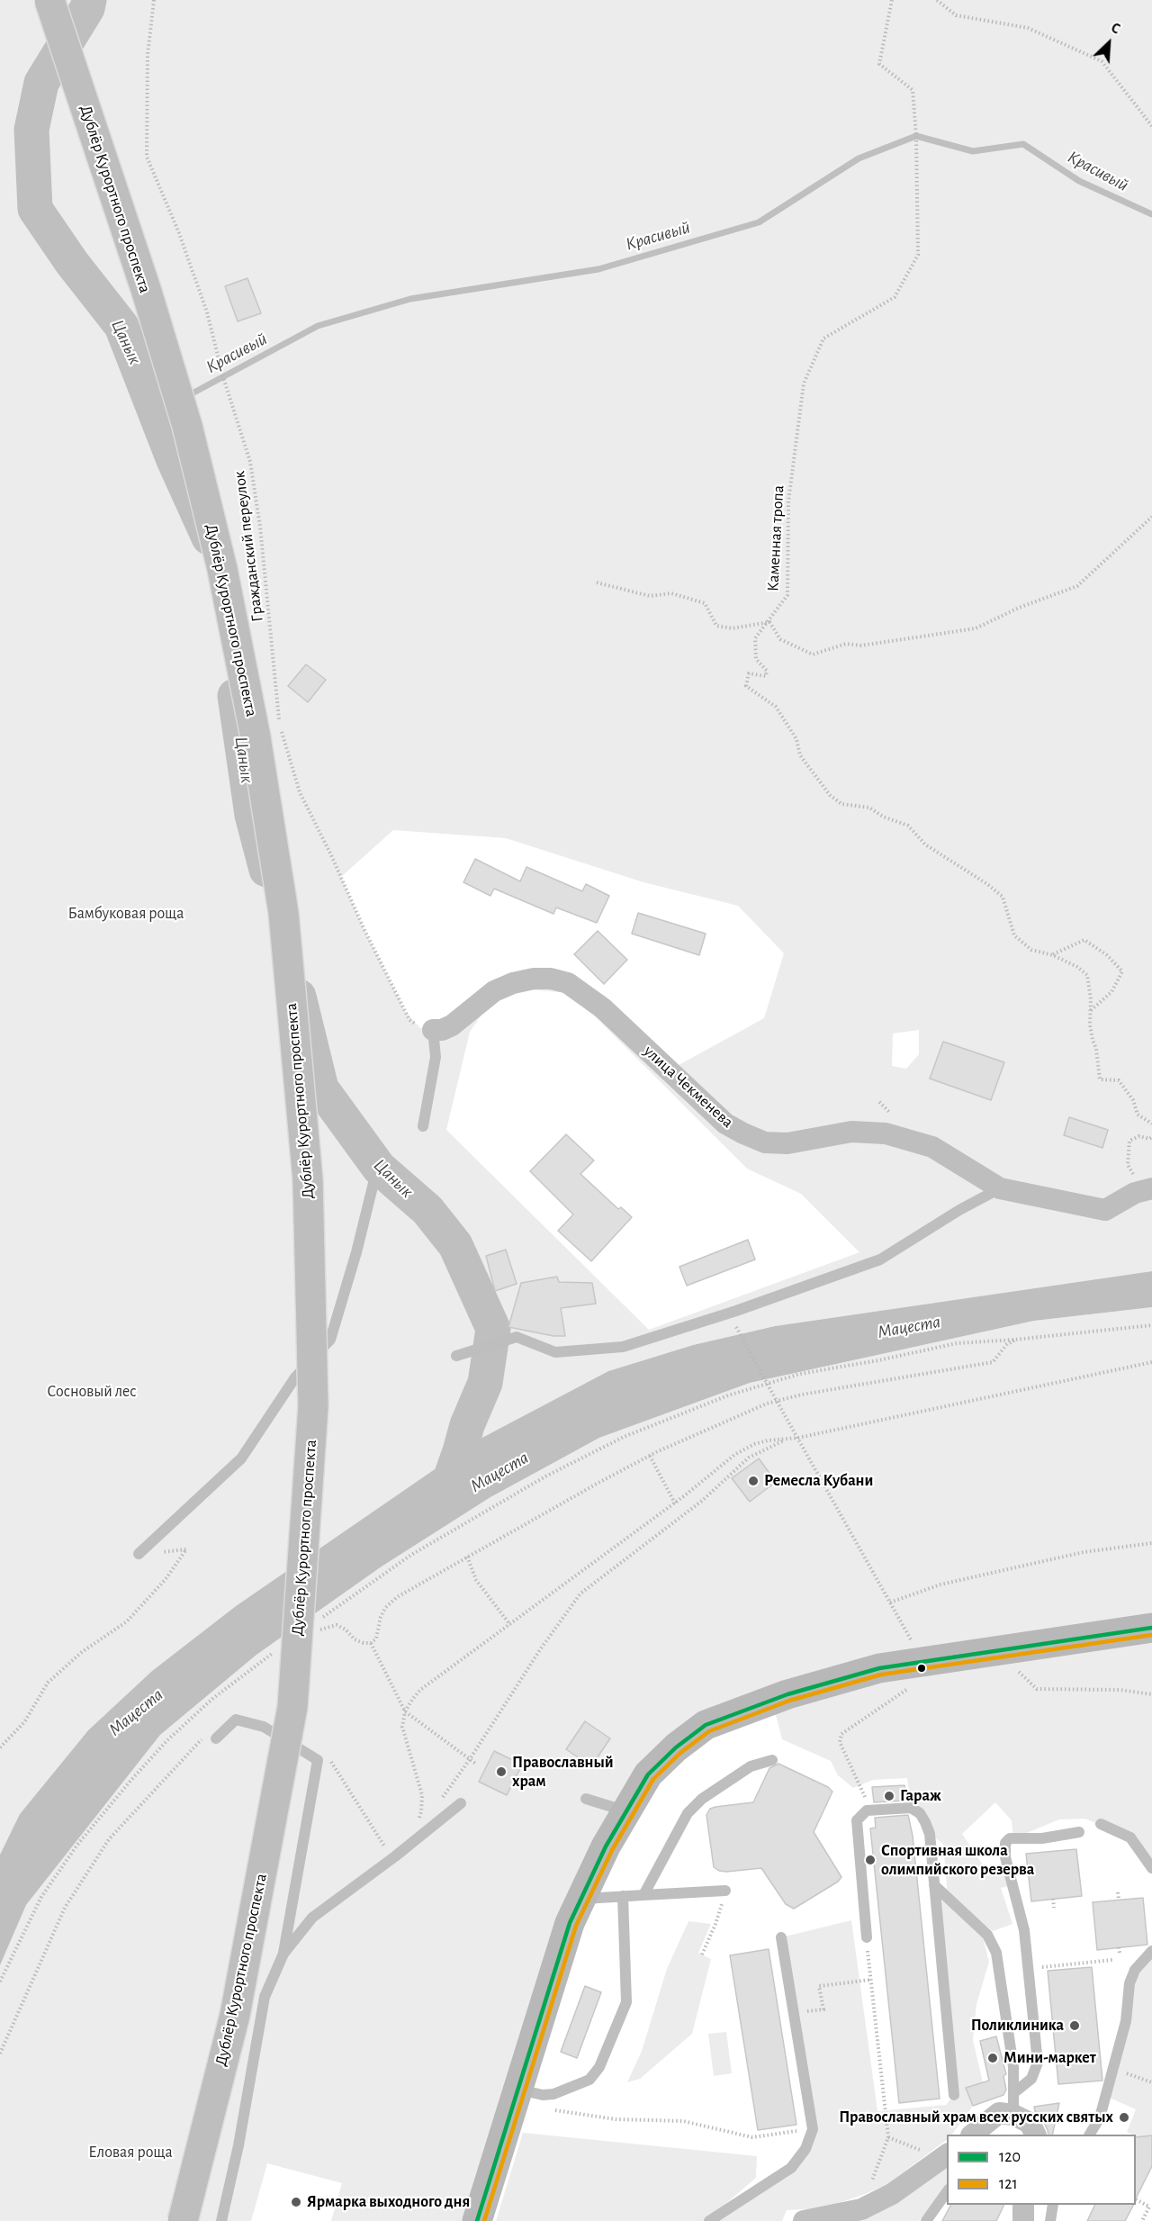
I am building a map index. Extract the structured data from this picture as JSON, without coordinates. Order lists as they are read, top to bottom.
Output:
{
  "streets": {
    "highway": ["Дублёр Курортного проспекта"],
    "street": ["улица Чекменева"],
    "path": ["Каменная тропа", "Гражданский переулок"]
  },
  "crossings": [
    ["Гражданский переулок", "улица Чекменева"]
  ],
  "water": ["Красивый", "Цанык", "Мацеста"],
  "parks": ["Бамбуковая роща", "Сосновый лес", "Еловая роща"],
  "places": [
    "Ремесла Кубани",
    "Православный храм",
    "Гараж",
    "Спортивная школа олимпийского резерва",
    "Поликлиника",
    "Мини-маркет",
    "Православный храм всех русских святых",
    "Ярмарка выходного дня"
  ],
  "lines": ["transit line 120", "transit line 121"],
  "legend": ["120", "121"],
  "north": "top right"
}
